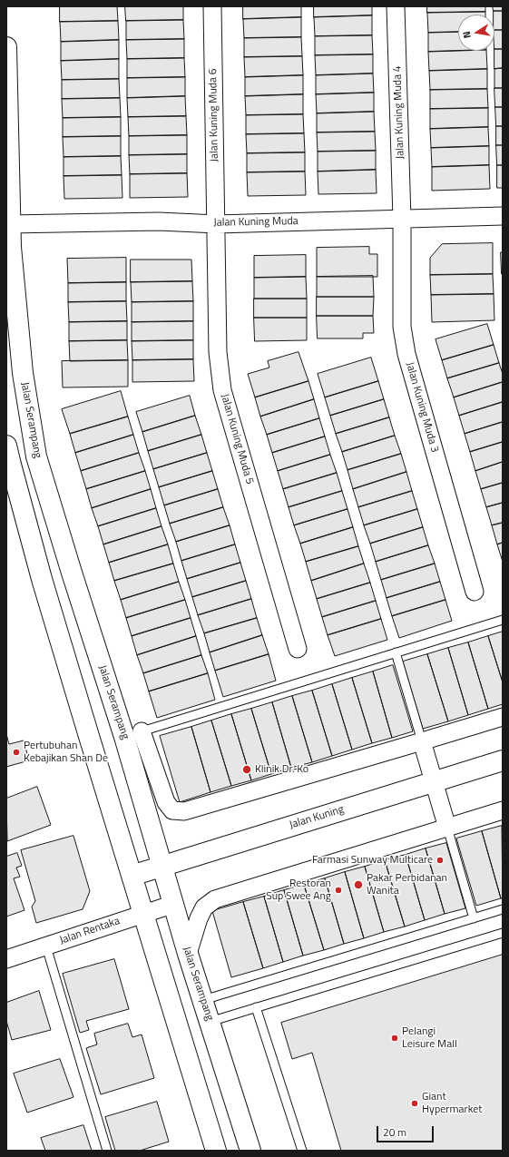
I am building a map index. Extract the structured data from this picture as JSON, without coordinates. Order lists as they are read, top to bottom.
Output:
{
  "streets": {
    "main road": ["Jalan Serampang", "Jalan Kuning"],
    "street": [
      "Jalan Kuning Muda 4",
      "Jalan Kuning Muda 6",
      "Jalan Kuning Muda",
      "Jalan Kuning Muda 3",
      "Jalan Kuning Muda 5",
      "Jalan Rentaka"
    ]
  },
  "crossings": [
    ["Jalan Kuning Muda 4", "Jalan Kuning Muda"],
    ["Jalan Kuning Muda 4", "Jalan Kuning Muda 3"],
    ["Jalan Kuning Muda 6", "Jalan Kuning Muda"],
    ["Jalan Kuning Muda 6", "Jalan Kuning Muda 5"],
    ["Jalan Kuning Muda", "Jalan Kuning Muda 3"],
    ["Jalan Kuning Muda", "Jalan Serampang"],
    ["Jalan Kuning Muda", "Jalan Kuning Muda 5"],
    ["Jalan Serampang", "Jalan Kuning"],
    ["Jalan Serampang", "Jalan Rentaka"]
  ],
  "places": [
    "Pertubuhan Kebajikan Shan De",
    "Klinik Dr. Ko",
    "Farmasi Sunway Multicare",
    "Pakar Perbidanan Wanita",
    "Restoran Sup Swee Ang",
    "Pelangi Leisure Mall",
    "Giant Hypermarket"
  ],
  "scale_bar": "20 m",
  "north": "left"
}
